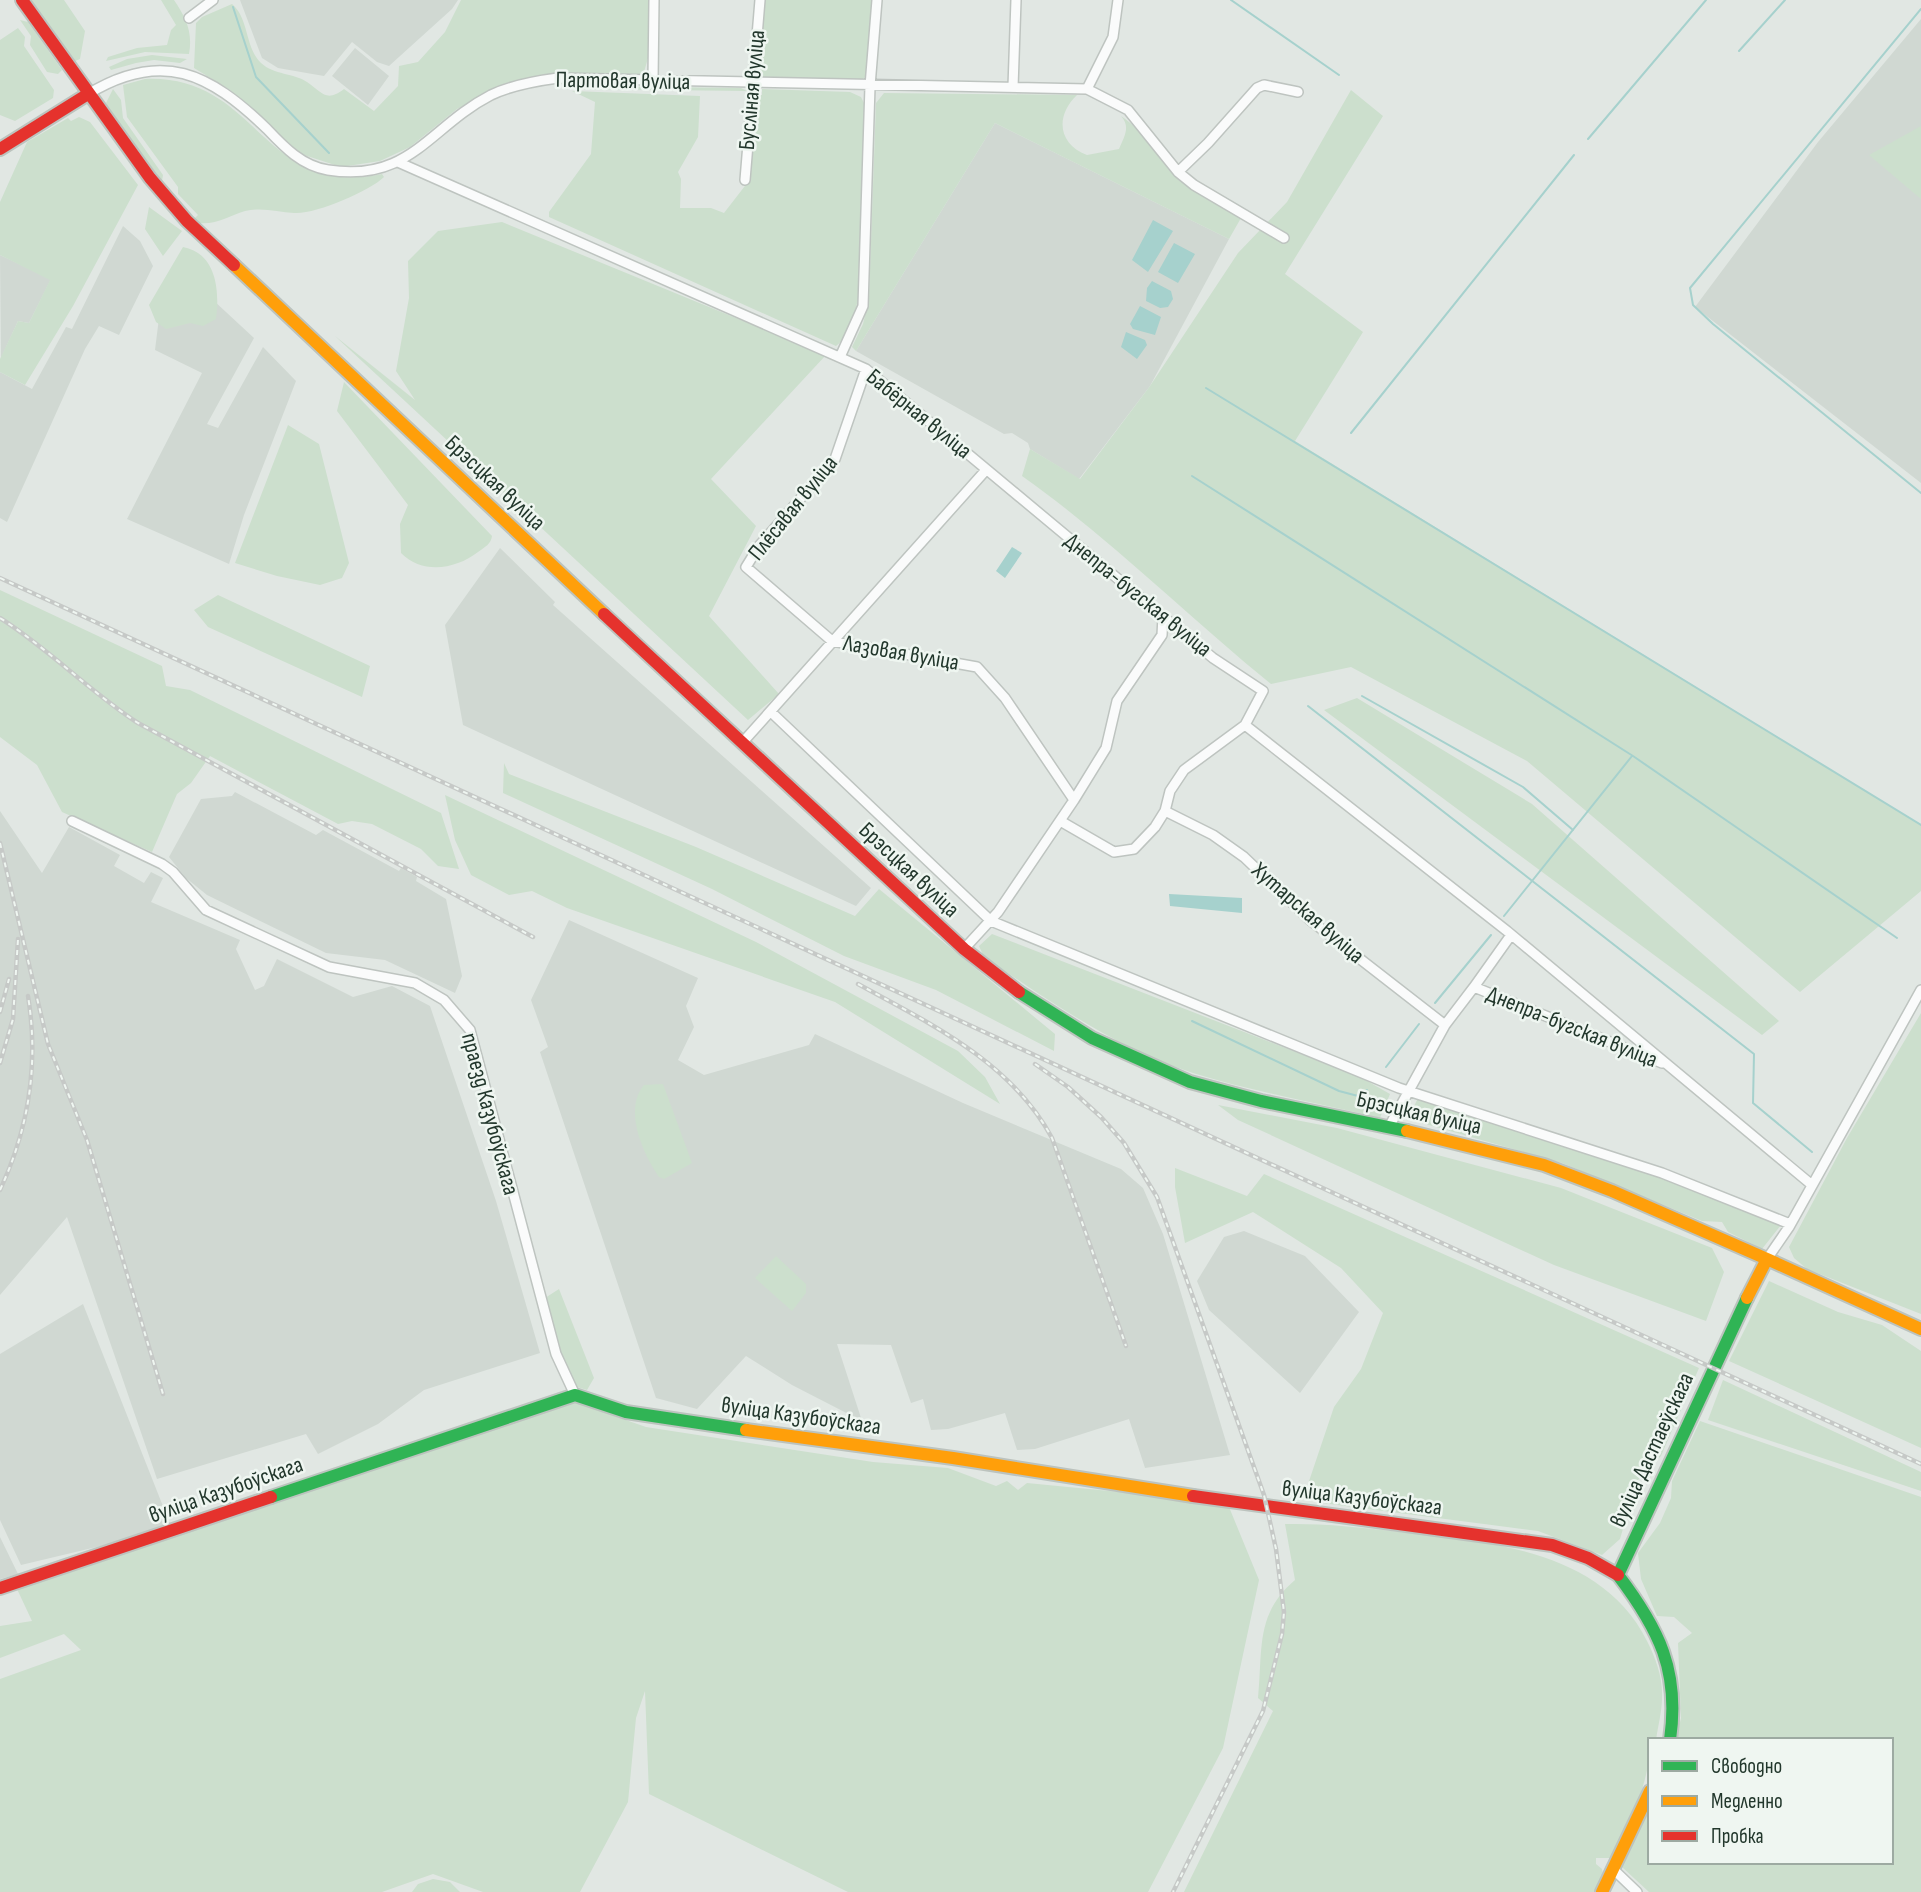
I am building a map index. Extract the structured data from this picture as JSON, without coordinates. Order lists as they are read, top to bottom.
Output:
{
  "streets": {
    "main road": ["Брэсцкая вуліца", "вуліца Казубоўскага", "вуліца Дастаеўскага"],
    "street": [
      "Партовая вуліца",
      "Бусліная вуліца",
      "Бабёрная вуліца",
      "Плёсавая вуліца",
      "Днепра-бугская вуліца",
      "Лазовая вуліца",
      "Хутарская вуліца",
      "праезд Казубоўскага"
    ]
  },
  "crossings": [
    ["Партовая вуліца", "Бусліная вуліца"],
    ["Партовая вуліца", "Бабёрная вуліца"],
    ["Бабёрная вуліца", "Брэсцкая вуліца"],
    ["Бабёрная вуліца", "Плёсавая вуліца"],
    ["Бабёрная вуліца", "Днепра-бугская вуліца"],
    ["Бабёрная вуліца", "Лазовая вуліца"],
    ["Брэсцкая вуліца", "Днепра-бугская вуліца"],
    ["Брэсцкая вуліца", "вуліца Дастаеўскага"],
    ["Плёсавая вуліца", "Лазовая вуліца"],
    ["Днепра-бугская вуліца", "Хутарская вуліца"],
    ["Днепра-бугская вуліца", "вуліца Дастаеўскага"],
    ["праезд Казубоўскага", "вуліца Казубоўскага"],
    ["вуліца Казубоўскага", "вуліца Дастаеўскага"]
  ],
  "legend": ["Свободно", "Медленно", "Пробка"]
}
